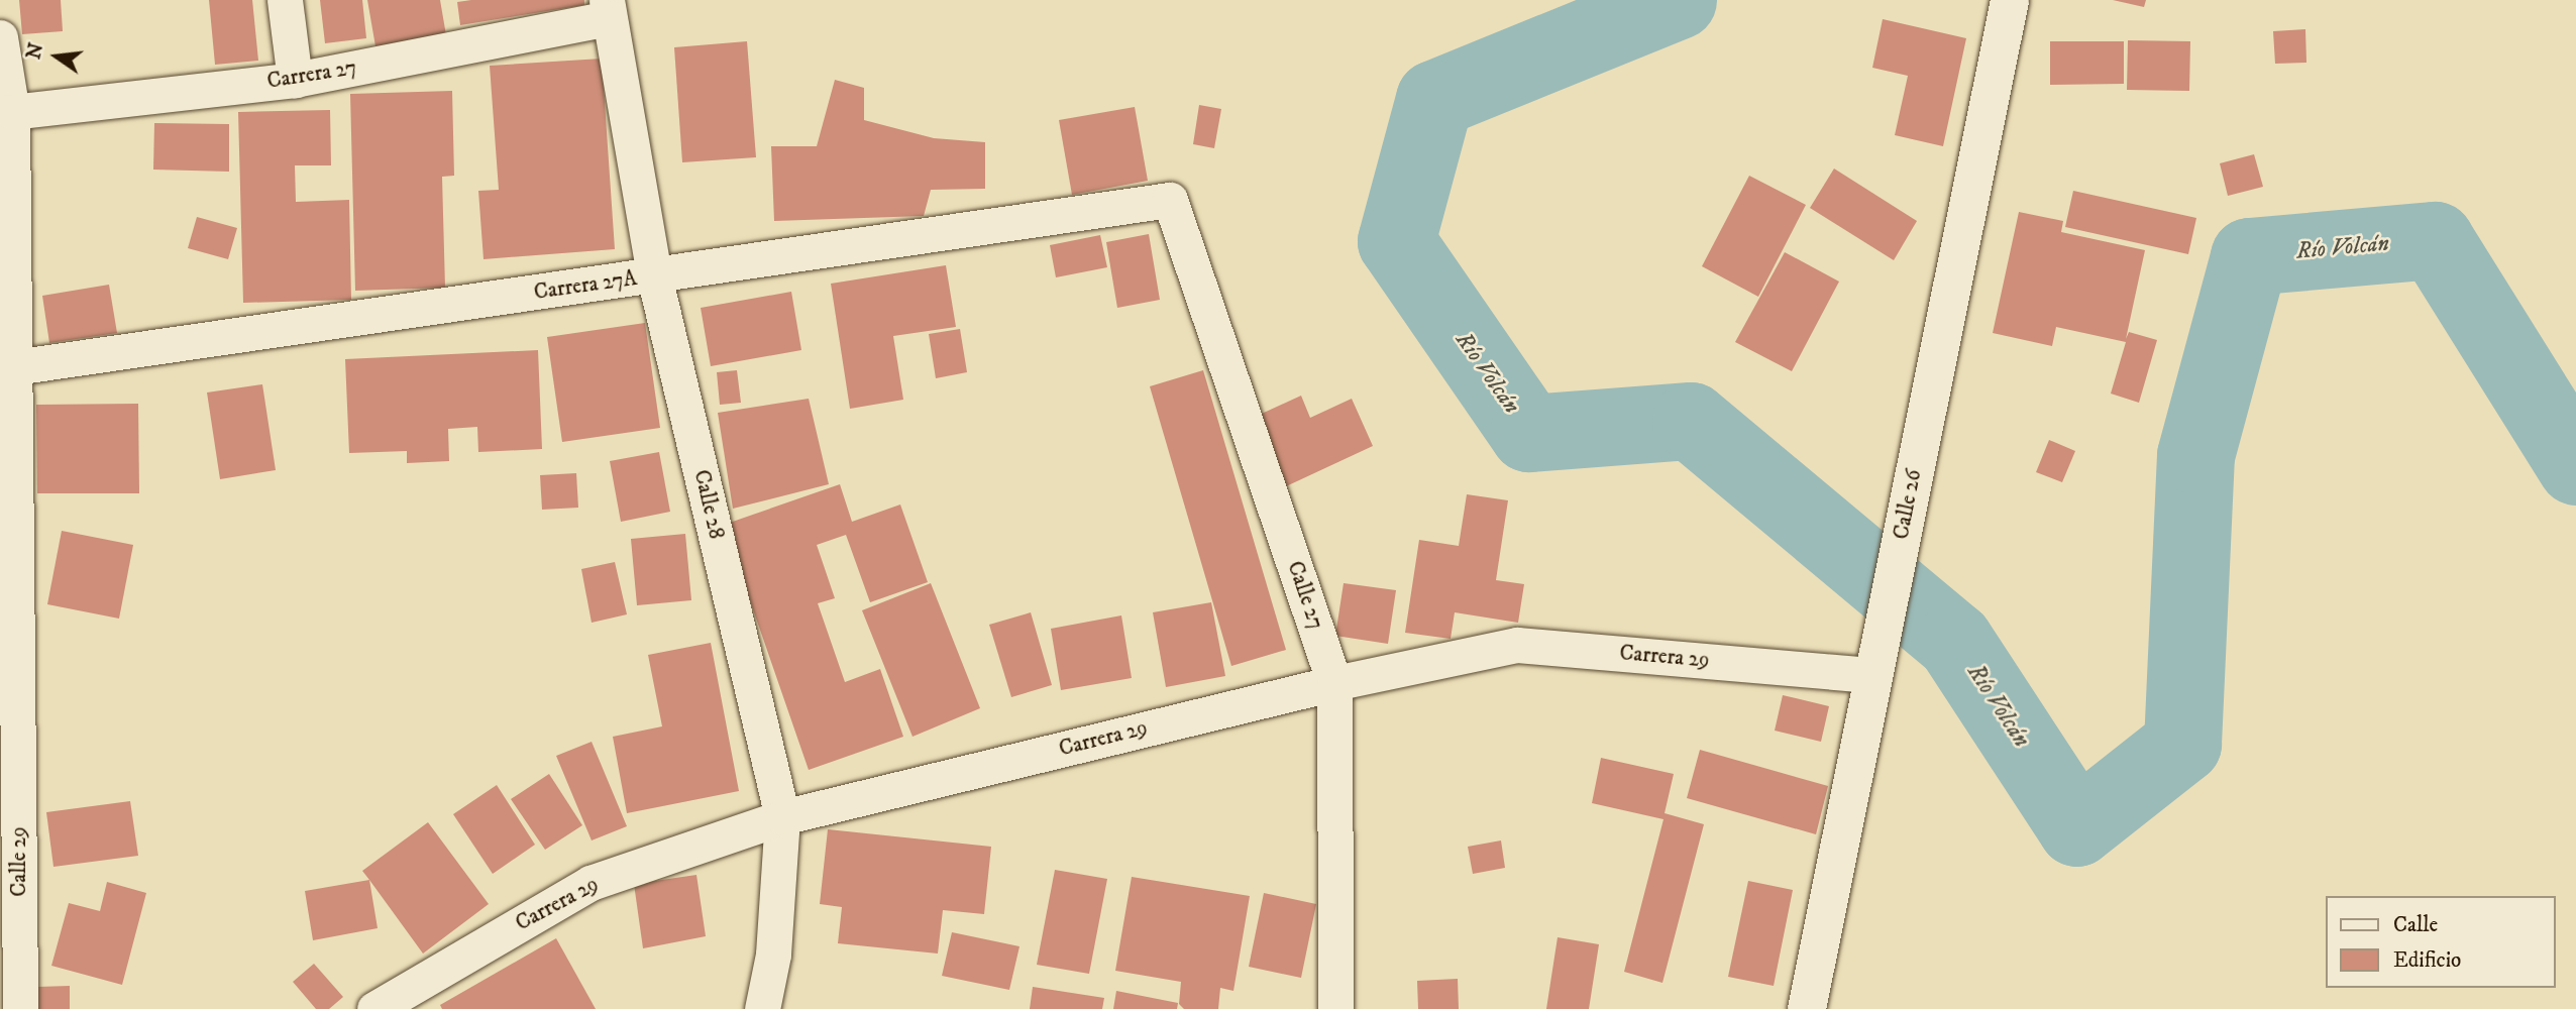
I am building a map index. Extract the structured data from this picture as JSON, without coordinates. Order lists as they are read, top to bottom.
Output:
{
  "streets": {
    "main road": ["Calle 26"],
    "street": [
      "Carrera 27",
      "Carrera 27A",
      "Calle 28",
      "Calle 27",
      "Carrera 29",
      "Calle 29"
    ]
  },
  "crossings": [
    ["Carrera 27", "Calle 28"],
    ["Carrera 27", "Calle 29"],
    ["Carrera 27A", "Calle 28"],
    ["Carrera 27A", "Calle 27"],
    ["Carrera 27A", "Calle 29"],
    ["Calle 28", "Carrera 29"],
    ["Calle 26", "Carrera 29"],
    ["Calle 27", "Carrera 29"]
  ],
  "water": ["Río Volcán"],
  "legend": ["Calle", "Edificio"],
  "north": "left"
}
